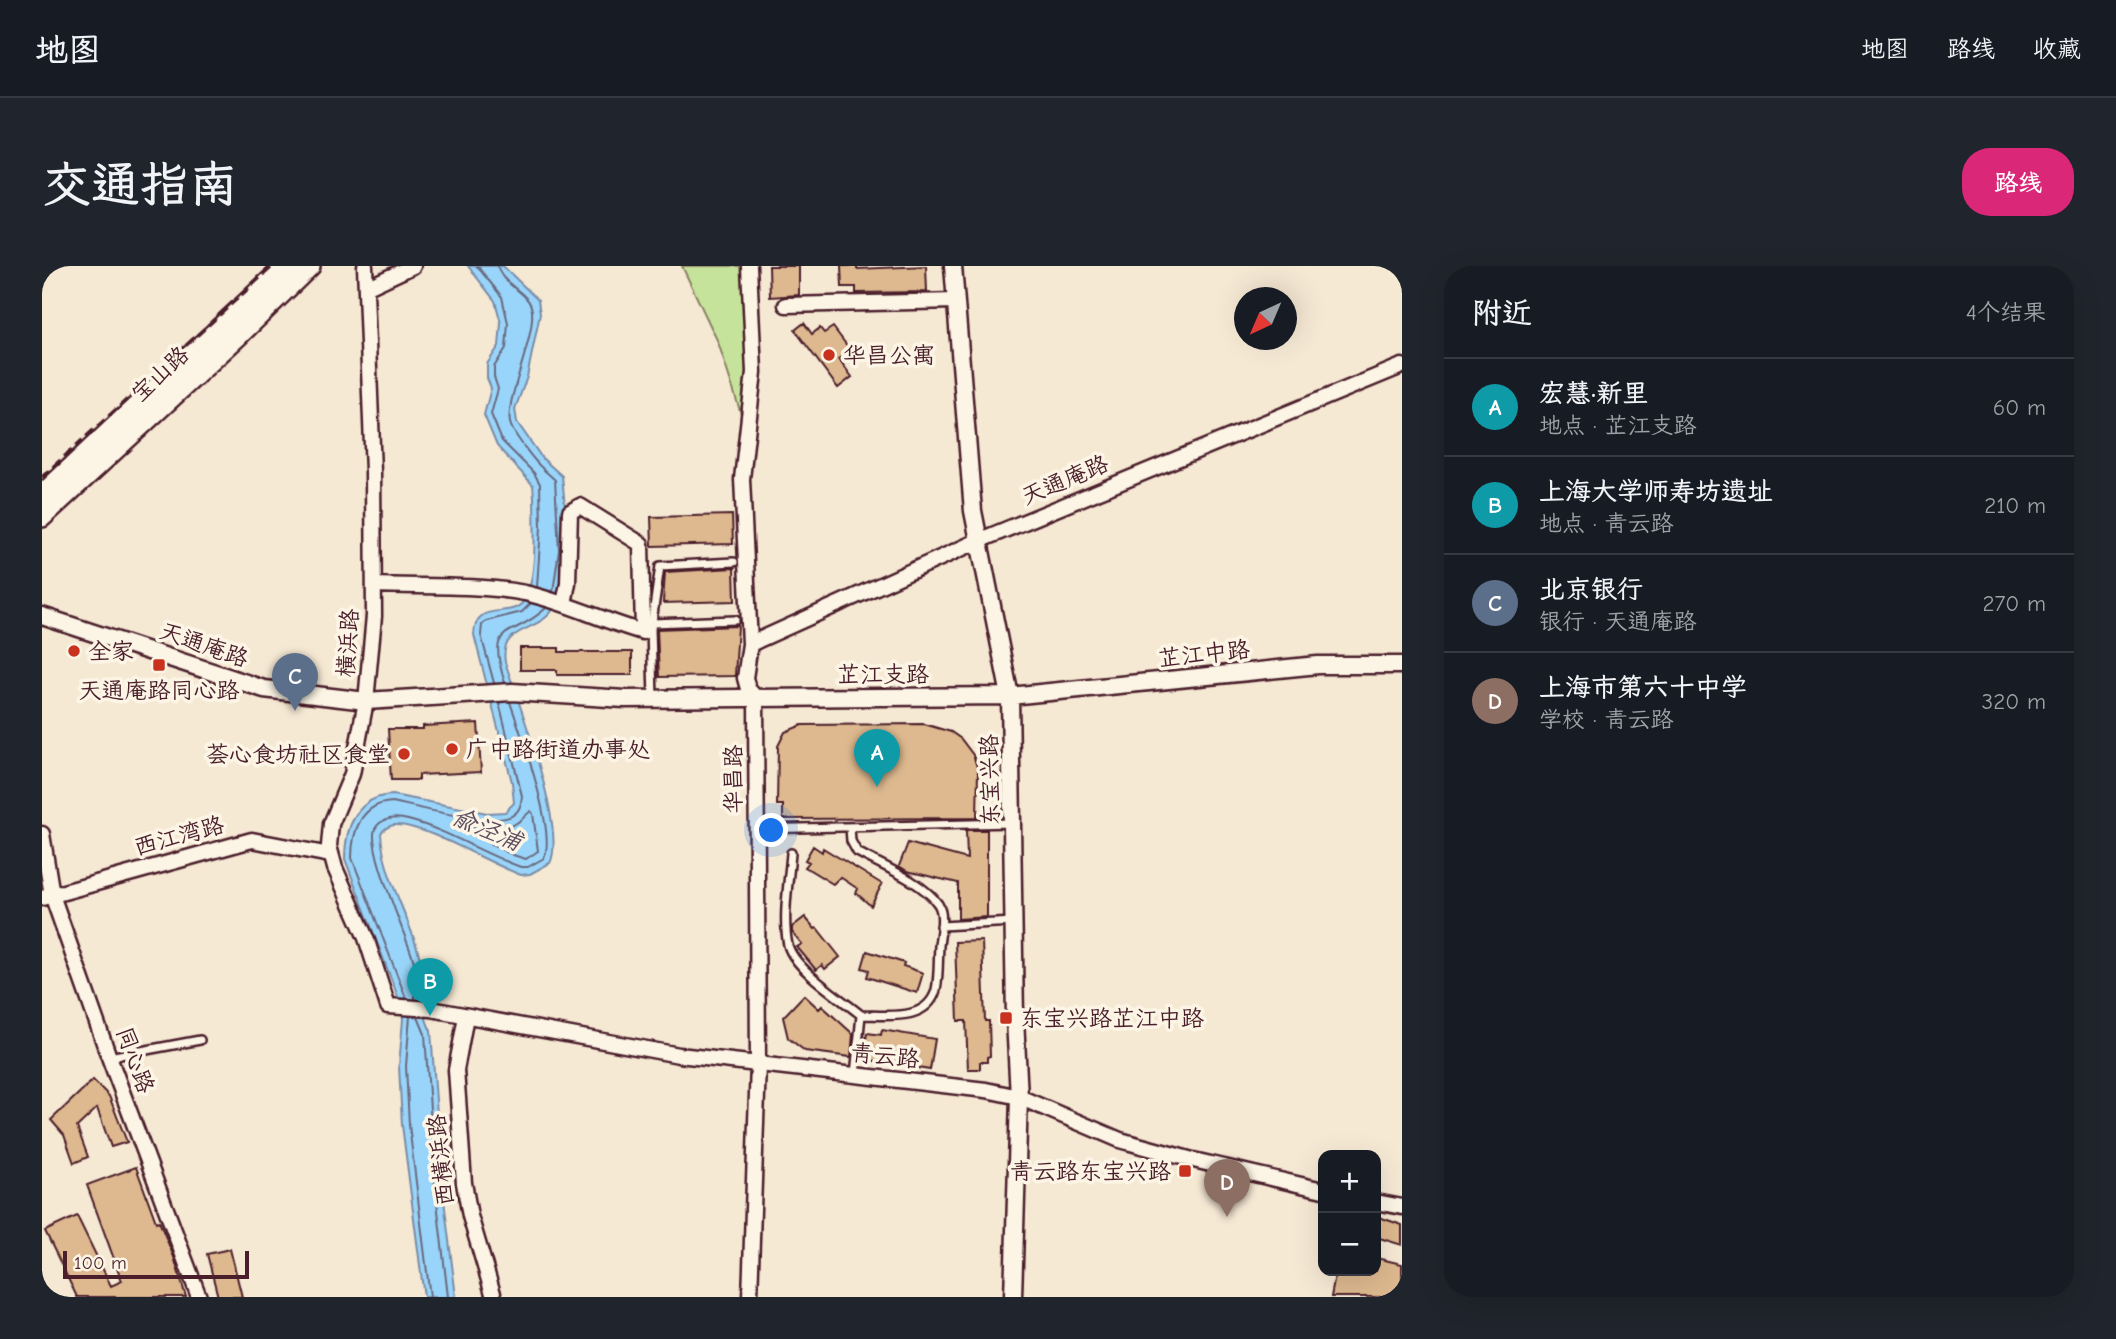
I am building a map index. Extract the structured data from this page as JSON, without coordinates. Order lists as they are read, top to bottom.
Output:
{
  "streets": {
    "main road": ["宝山路"],
    "street": [
      "天通庵路",
      "横浜路",
      "芷江中路",
      "芷江支路",
      "华昌路",
      "东宝兴路",
      "西江湾路",
      "青云路",
      "同心路",
      "西横浜路"
    ]
  },
  "crossings": [
    ["天通庵路", "横浜路"],
    ["天通庵路", "华昌路"],
    ["天通庵路", "东宝兴路"],
    ["横浜路", "西江湾路"],
    ["横浜路", "青云路"],
    ["芷江中路", "芷江支路"],
    ["芷江中路", "东宝兴路"],
    ["芷江支路", "华昌路"],
    ["芷江支路", "东宝兴路"],
    ["华昌路", "青云路"],
    ["东宝兴路", "青云路"],
    ["西江湾路", "同心路"],
    ["青云路", "西横浜路"]
  ],
  "water": ["俞泾浦"],
  "places": {
    "other": [
      "华昌公寓",
      "全家",
      "广中路街道办事处",
      "荟心食坊社区食堂"
    ],
    "transit": ["天通庵路同心路", "东宝兴路芷江中路", "青云路东宝兴路"]
  },
  "scale_bar": "100 m",
  "north": "bottom left",
  "page": {
    "header": "地图",
    "nav": ["地图", "路线", "收藏"],
    "buttons": "路线",
    "title": "交通指南",
    "heading": ["附近", "4个结果"],
    "list": [
      {
        "mark": "A",
        "name": "宏慧·新里",
        "note": "地点 · 芷江支路",
        "value": "60 m"
      },
      {
        "mark": "B",
        "name": "上海大学师寿坊遗址",
        "note": "地点 · 青云路",
        "value": "210 m"
      },
      {
        "mark": "C",
        "name": "北京银行",
        "note": "银行 · 天通庵路",
        "value": "270 m"
      },
      {
        "mark": "D",
        "name": "上海市第六十中学",
        "note": "学校 · 青云路",
        "value": "320 m"
      }
    ],
    "pins": [
      "C",
      "A",
      "B",
      "D"
    ],
    "map_buttons": ["+", "−"],
    "scale": "100 m"
  }
}
